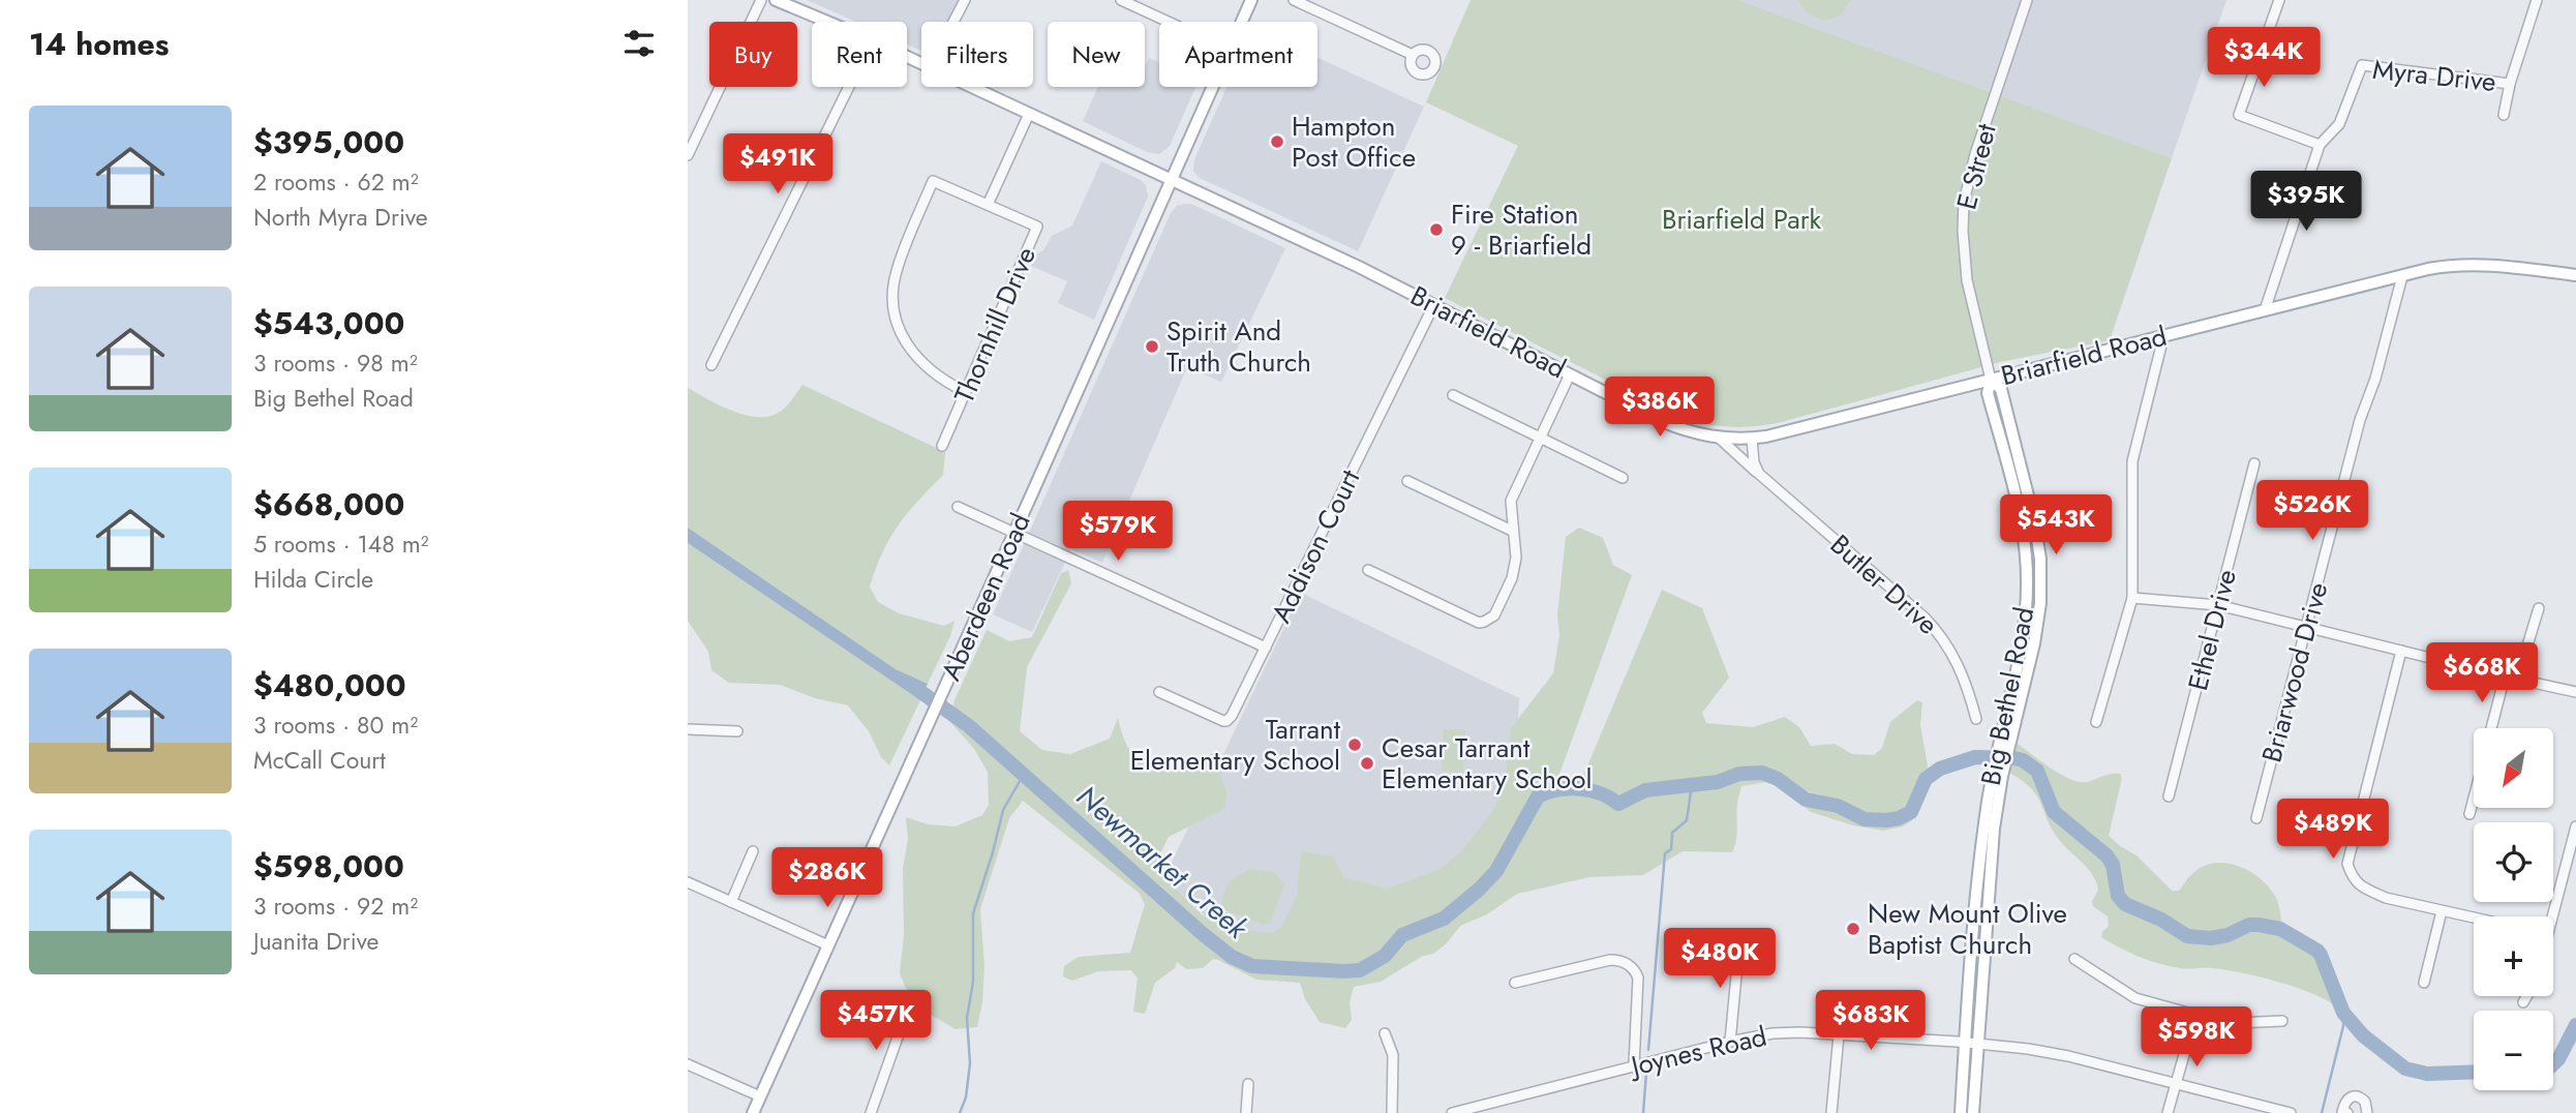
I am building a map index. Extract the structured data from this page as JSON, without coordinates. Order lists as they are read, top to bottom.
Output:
{
  "streets": {
    "main road": ["Briarfield Road", "Aberdeen Road", "Big Bethel Road"],
    "street": [
      "Myra Drive",
      "E Street",
      "Thornhill Drive",
      "Addison Court",
      "Butler Drive",
      "Ethel Drive",
      "Briarwood Drive",
      "Joynes Road"
    ]
  },
  "crossings": [
    ["E Street", "Briarfield Road"],
    ["E Street", "Big Bethel Road"],
    ["Briarfield Road", "Addison Court"],
    ["Briarfield Road", "Butler Drive"],
    ["Briarfield Road", "Aberdeen Road"],
    ["Briarfield Road", "Briarwood Drive"],
    ["Briarfield Road", "Big Bethel Road"],
    ["Big Bethel Road", "Joynes Road"]
  ],
  "water": ["Newmarket Creek"],
  "parks": ["Briarfield Park"],
  "places": [
    "Hampton Post Office",
    "Fire Station 9 - Briarfield",
    "Spirit And Truth Church",
    "Tarrant Elementary School",
    "Cesar Tarrant Elementary School",
    "New Mount Olive Baptist Church"
  ],
  "north": "bottom left",
  "page": {
    "heading": "14 homes",
    "chip": [
      "Buy",
      "Rent",
      "Filters",
      "New",
      "Apartment"
    ],
    "price": [
      "$344K",
      "$491K",
      "$395K",
      "$386K",
      "$526K",
      "$543K",
      "$579K",
      "$668K",
      "$489K",
      "$286K",
      "$480K",
      "$457K",
      "$683K",
      "$598K"
    ],
    "list": [
      {
        "name": "$395,000",
        "note": "2 rooms · 62 m² · North Myra Drive"
      },
      {
        "name": "$543,000",
        "note": "3 rooms · 98 m² · Big Bethel Road"
      },
      {
        "name": "$668,000",
        "note": "5 rooms · 148 m² · Hilda Circle"
      },
      {
        "name": "$480,000",
        "note": "3 rooms · 80 m² · McCall Court"
      },
      {
        "name": "$598,000",
        "note": "3 rooms · 92 m² · Juanita Drive"
      }
    ],
    "map_buttons": ["+", "−"]
  }
}
